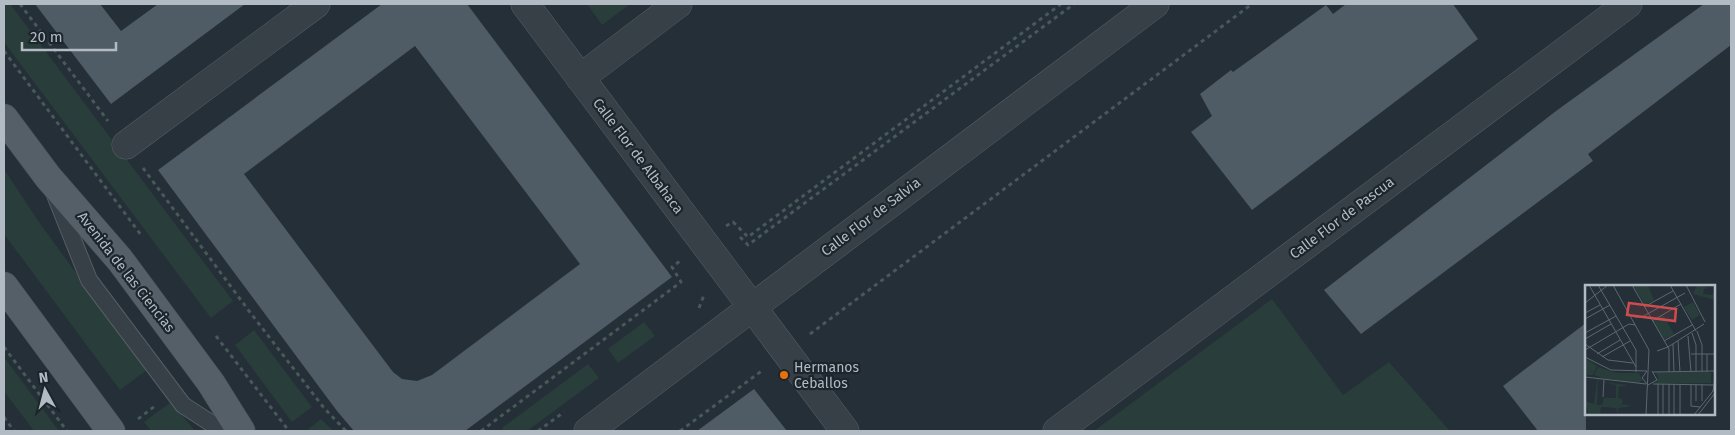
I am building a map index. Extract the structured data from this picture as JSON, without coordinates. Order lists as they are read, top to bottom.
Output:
{
  "streets": {
    "main road": ["Avenida de las Ciencias"],
    "street": ["Calle Flor de Albahaca", "Calle Flor de Salvia", "Calle Flor de Pascua"]
  },
  "crossings": [
    ["Calle Flor de Albahaca", "Calle Flor de Salvia"]
  ],
  "places": ["Hermanos Ceballos"],
  "scale_bar": "20 m",
  "north": "top"
}
